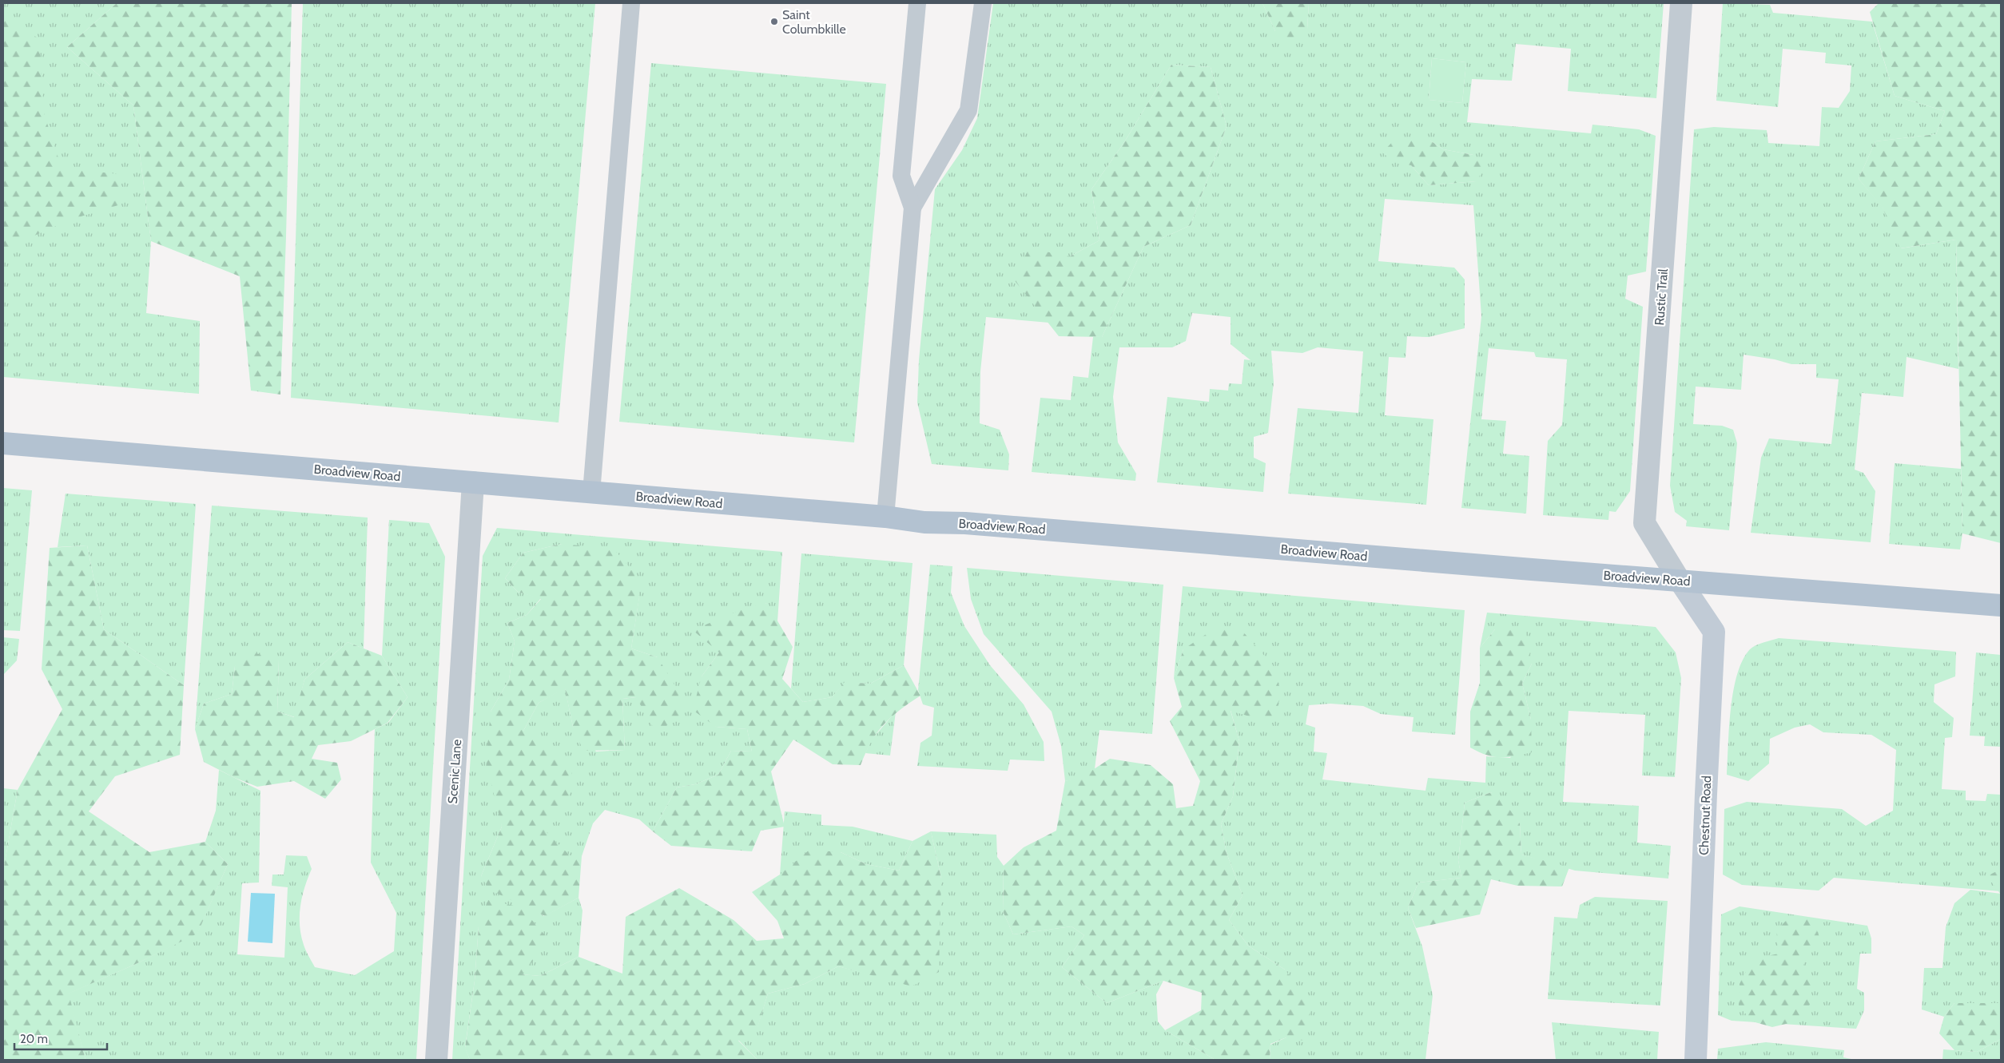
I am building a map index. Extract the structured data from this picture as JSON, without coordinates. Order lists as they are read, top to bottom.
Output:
{
  "streets": {
    "main road": ["Broadview Road"],
    "street": ["Rustic Trail", "Scenic Lane", "Chestnut Road"]
  },
  "crossings": [
    ["Rustic Trail", "Broadview Road"],
    ["Rustic Trail", "Chestnut Road"],
    ["Broadview Road", "Scenic Lane"],
    ["Broadview Road", "Chestnut Road"]
  ],
  "places": ["Saint Columbkille"],
  "scale_bar": "20 m"
}
